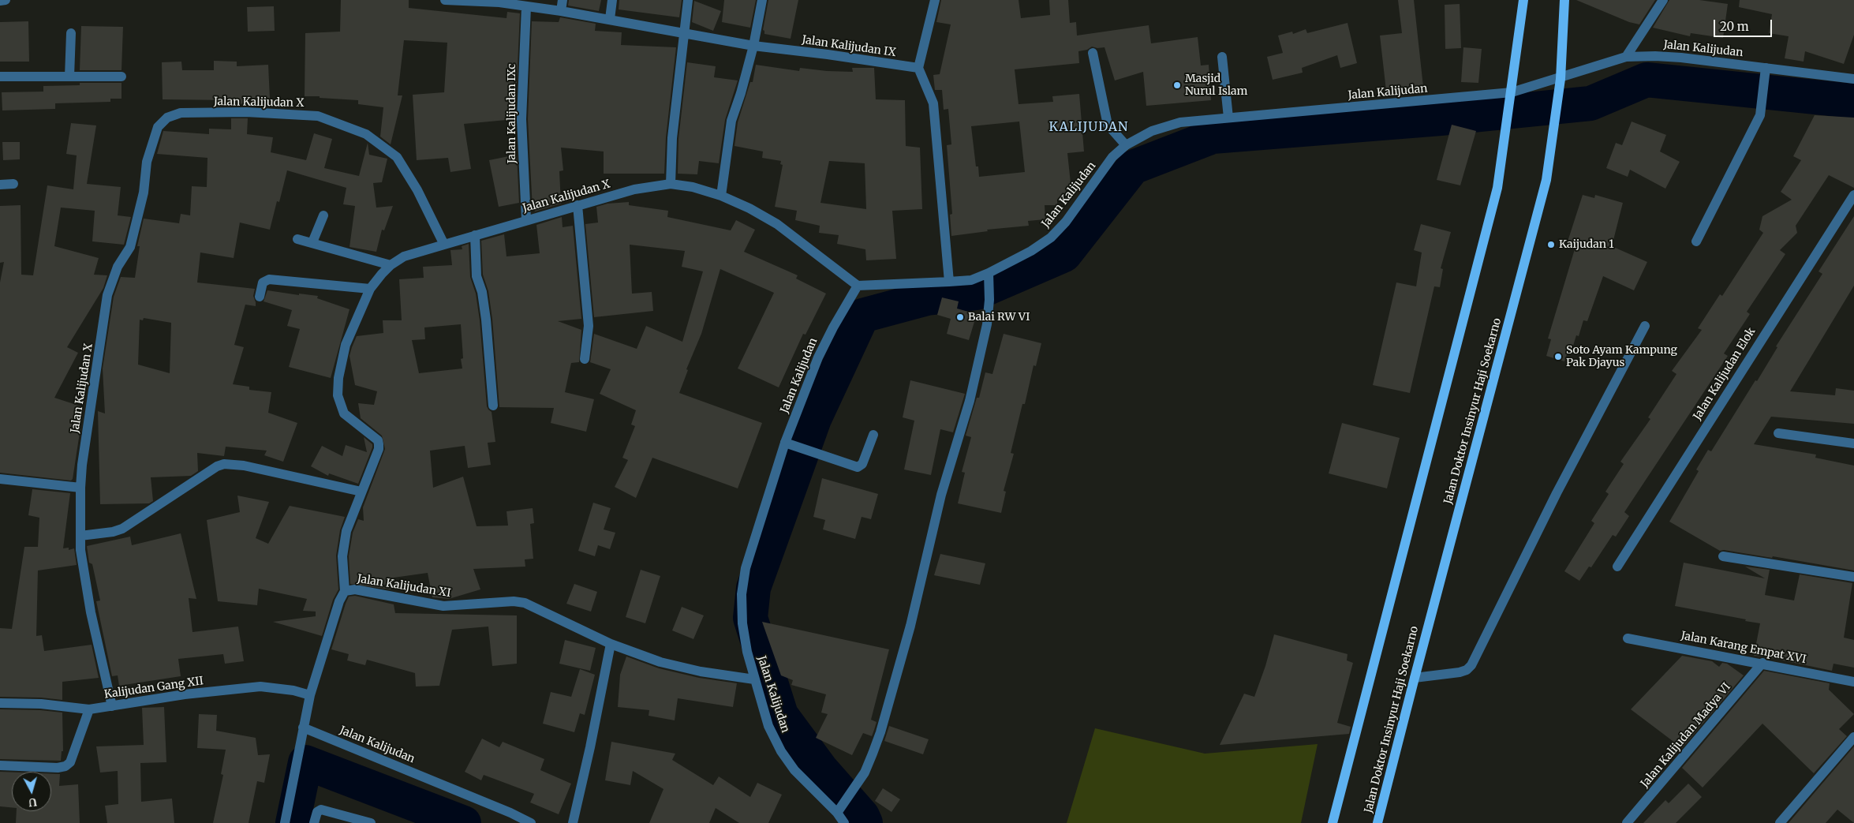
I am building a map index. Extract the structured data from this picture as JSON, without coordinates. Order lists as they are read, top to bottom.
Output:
{
  "streets": {
    "main road": ["Jalan Doktor Insinyur Haji Soekarno"],
    "street": [
      "Jalan Kalijudan IX",
      "Jalan Kalijudan",
      "Jalan Kalijudan X",
      "Jalan Kalijudan IXc",
      "Jalan Kalijudan Elok",
      "Jalan Kalijudan XI",
      "Jalan Karang Empat XVI",
      "Kalijudan Gang XII",
      "Jalan Kalijudan Madya VI"
    ]
  },
  "crossings": [
    ["Jalan Kalijudan IX", "Jalan Kalijudan IXc"],
    ["Jalan Kalijudan", "Jalan Kalijudan X"],
    ["Jalan Kalijudan", "Jalan Doktor Insinyur Haji Soekarno"],
    ["Jalan Kalijudan", "Jalan Kalijudan XI"],
    ["Jalan Kalijudan X", "Jalan Kalijudan IXc"],
    ["Jalan Kalijudan X", "Kalijudan Gang XII"],
    ["Jalan Kalijudan XI", "Kalijudan Gang XII"],
    ["Jalan Karang Empat XVI", "Jalan Kalijudan Madya VI"]
  ],
  "districts": ["KALIJUDAN"],
  "places": [
    "Masjid Nurul Islam",
    "Kaijudan 1",
    "Balai RW VI",
    "Soto Ayam Kampung Pak Djayus"
  ],
  "scale_bar": "20 m",
  "north": "bottom"
}
